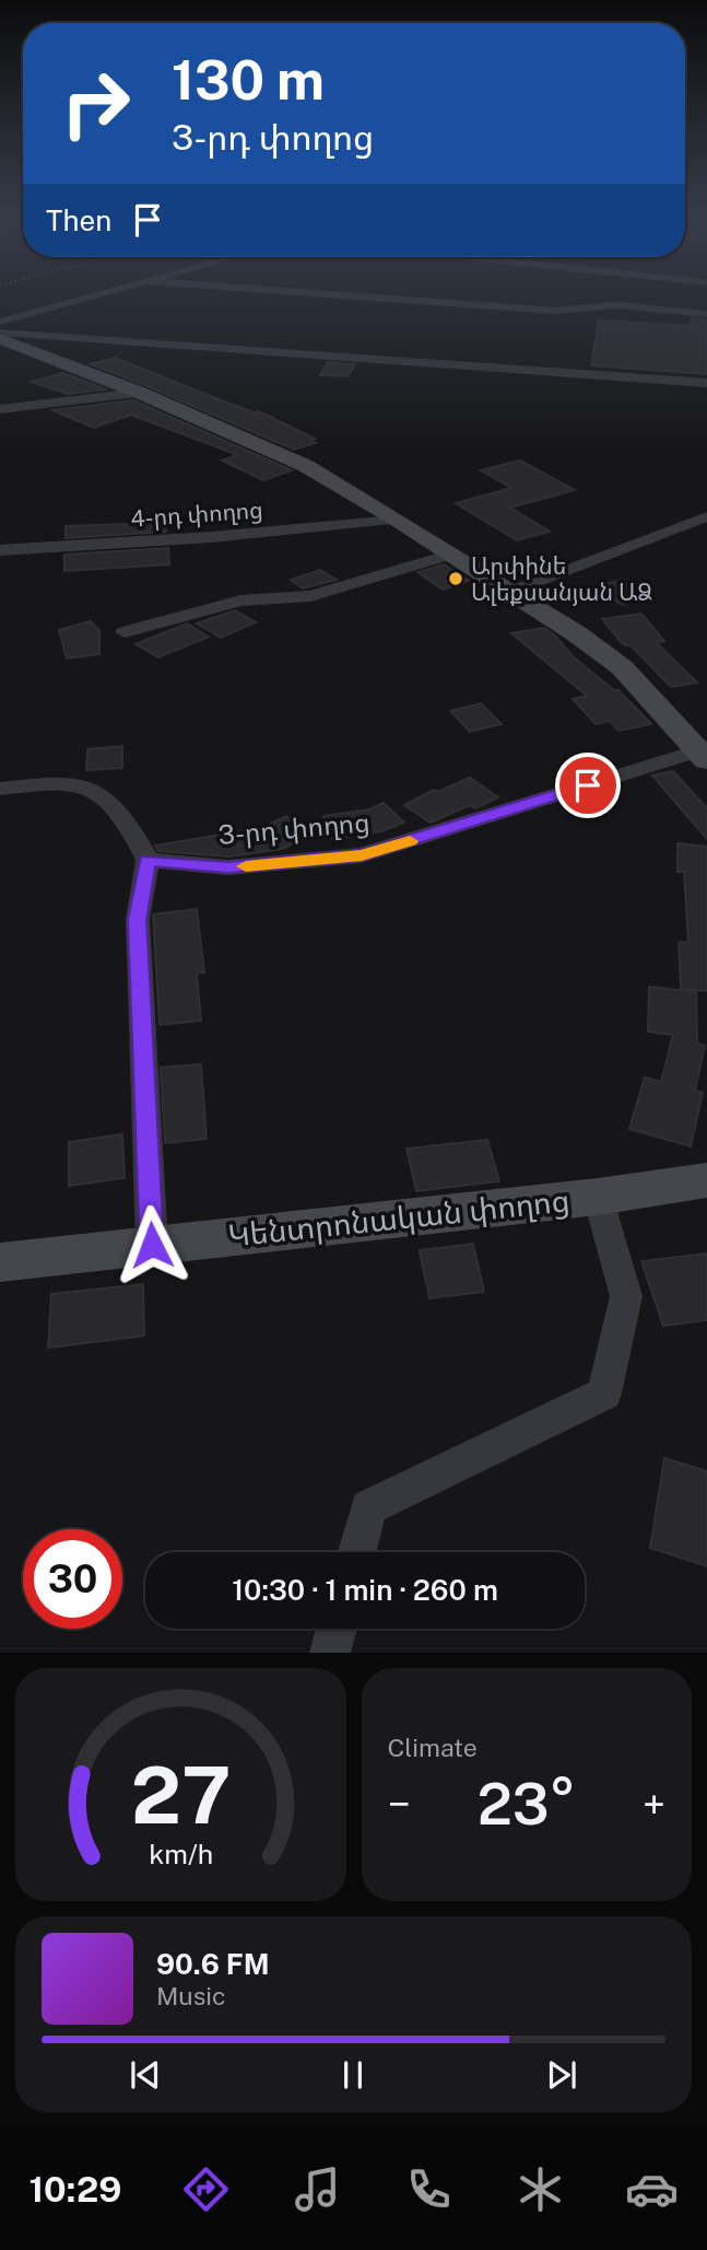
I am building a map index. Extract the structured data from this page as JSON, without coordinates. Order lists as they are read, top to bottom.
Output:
{
  "streets": {
    "main road": ["Կենտրոնական փողոց"],
    "street": ["4-րդ փողոց", "3-րդ փողոց"]
  },
  "places": ["Արփինե Ալեքսանյան ԱՁ"],
  "page": {
    "turn": ["130 m", "3-րդ փողոց"],
    "then": "Then",
    "limit": "30",
    "trip": "10:30 · 1 min · 260 m",
    "tile": "Climate",
    "heat": ["−", "23°", "+"],
    "song": ["90.6 FM", "Music"],
    "tabs": "10:29",
    "gauge": ["27", "km/h"]
  }
}
